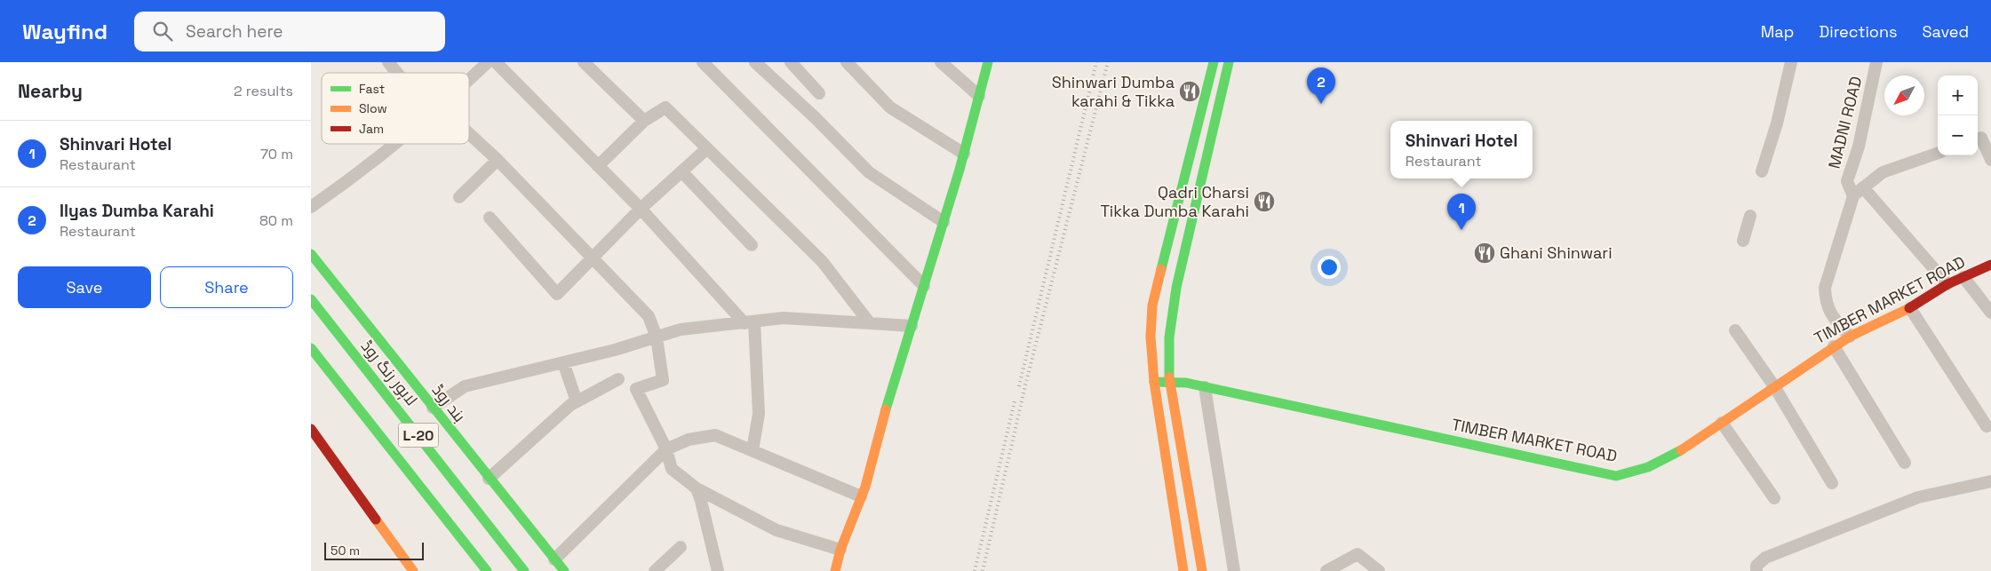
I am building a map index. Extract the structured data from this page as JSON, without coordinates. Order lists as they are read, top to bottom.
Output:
{
  "streets": {
    "main road": [
      "TIMBER MARKET ROAD",
      "لاہور رنگ روڈ",
      "بند روڈ",
      "L-20"
    ],
    "street": ["MADNI ROAD"]
  },
  "crossings": [
    ["MADNI ROAD", "TIMBER MARKET ROAD"]
  ],
  "places": {
    "restaurant": ["Shinwari Dumba karahi & Tikka", "Qadri Charsi Tikka Dumba Karahi", "Ghani Shinwari"]
  },
  "legend": ["Fast", "Slow", "Jam"],
  "scale_bar": "50 m",
  "north": "bottom left",
  "page": {
    "header": "Wayfind",
    "search": "Search here",
    "nav": ["Map", "Directions", "Saved"],
    "heading": ["Nearby", "2 results"],
    "pins": ["2", "1"],
    "map_buttons": ["+", "−"],
    "list": [
      {
        "mark": "1",
        "name": "Shinvari Hotel",
        "note": "Restaurant",
        "value": "70 m"
      },
      {
        "mark": "2",
        "name": "Ilyas Dumba Karahi",
        "note": "Restaurant",
        "value": "80 m"
      }
    ],
    "popup": ["Shinvari Hotel", "Restaurant"],
    "buttons": ["Save", "Share"],
    "scale": "50 m"
  }
}
